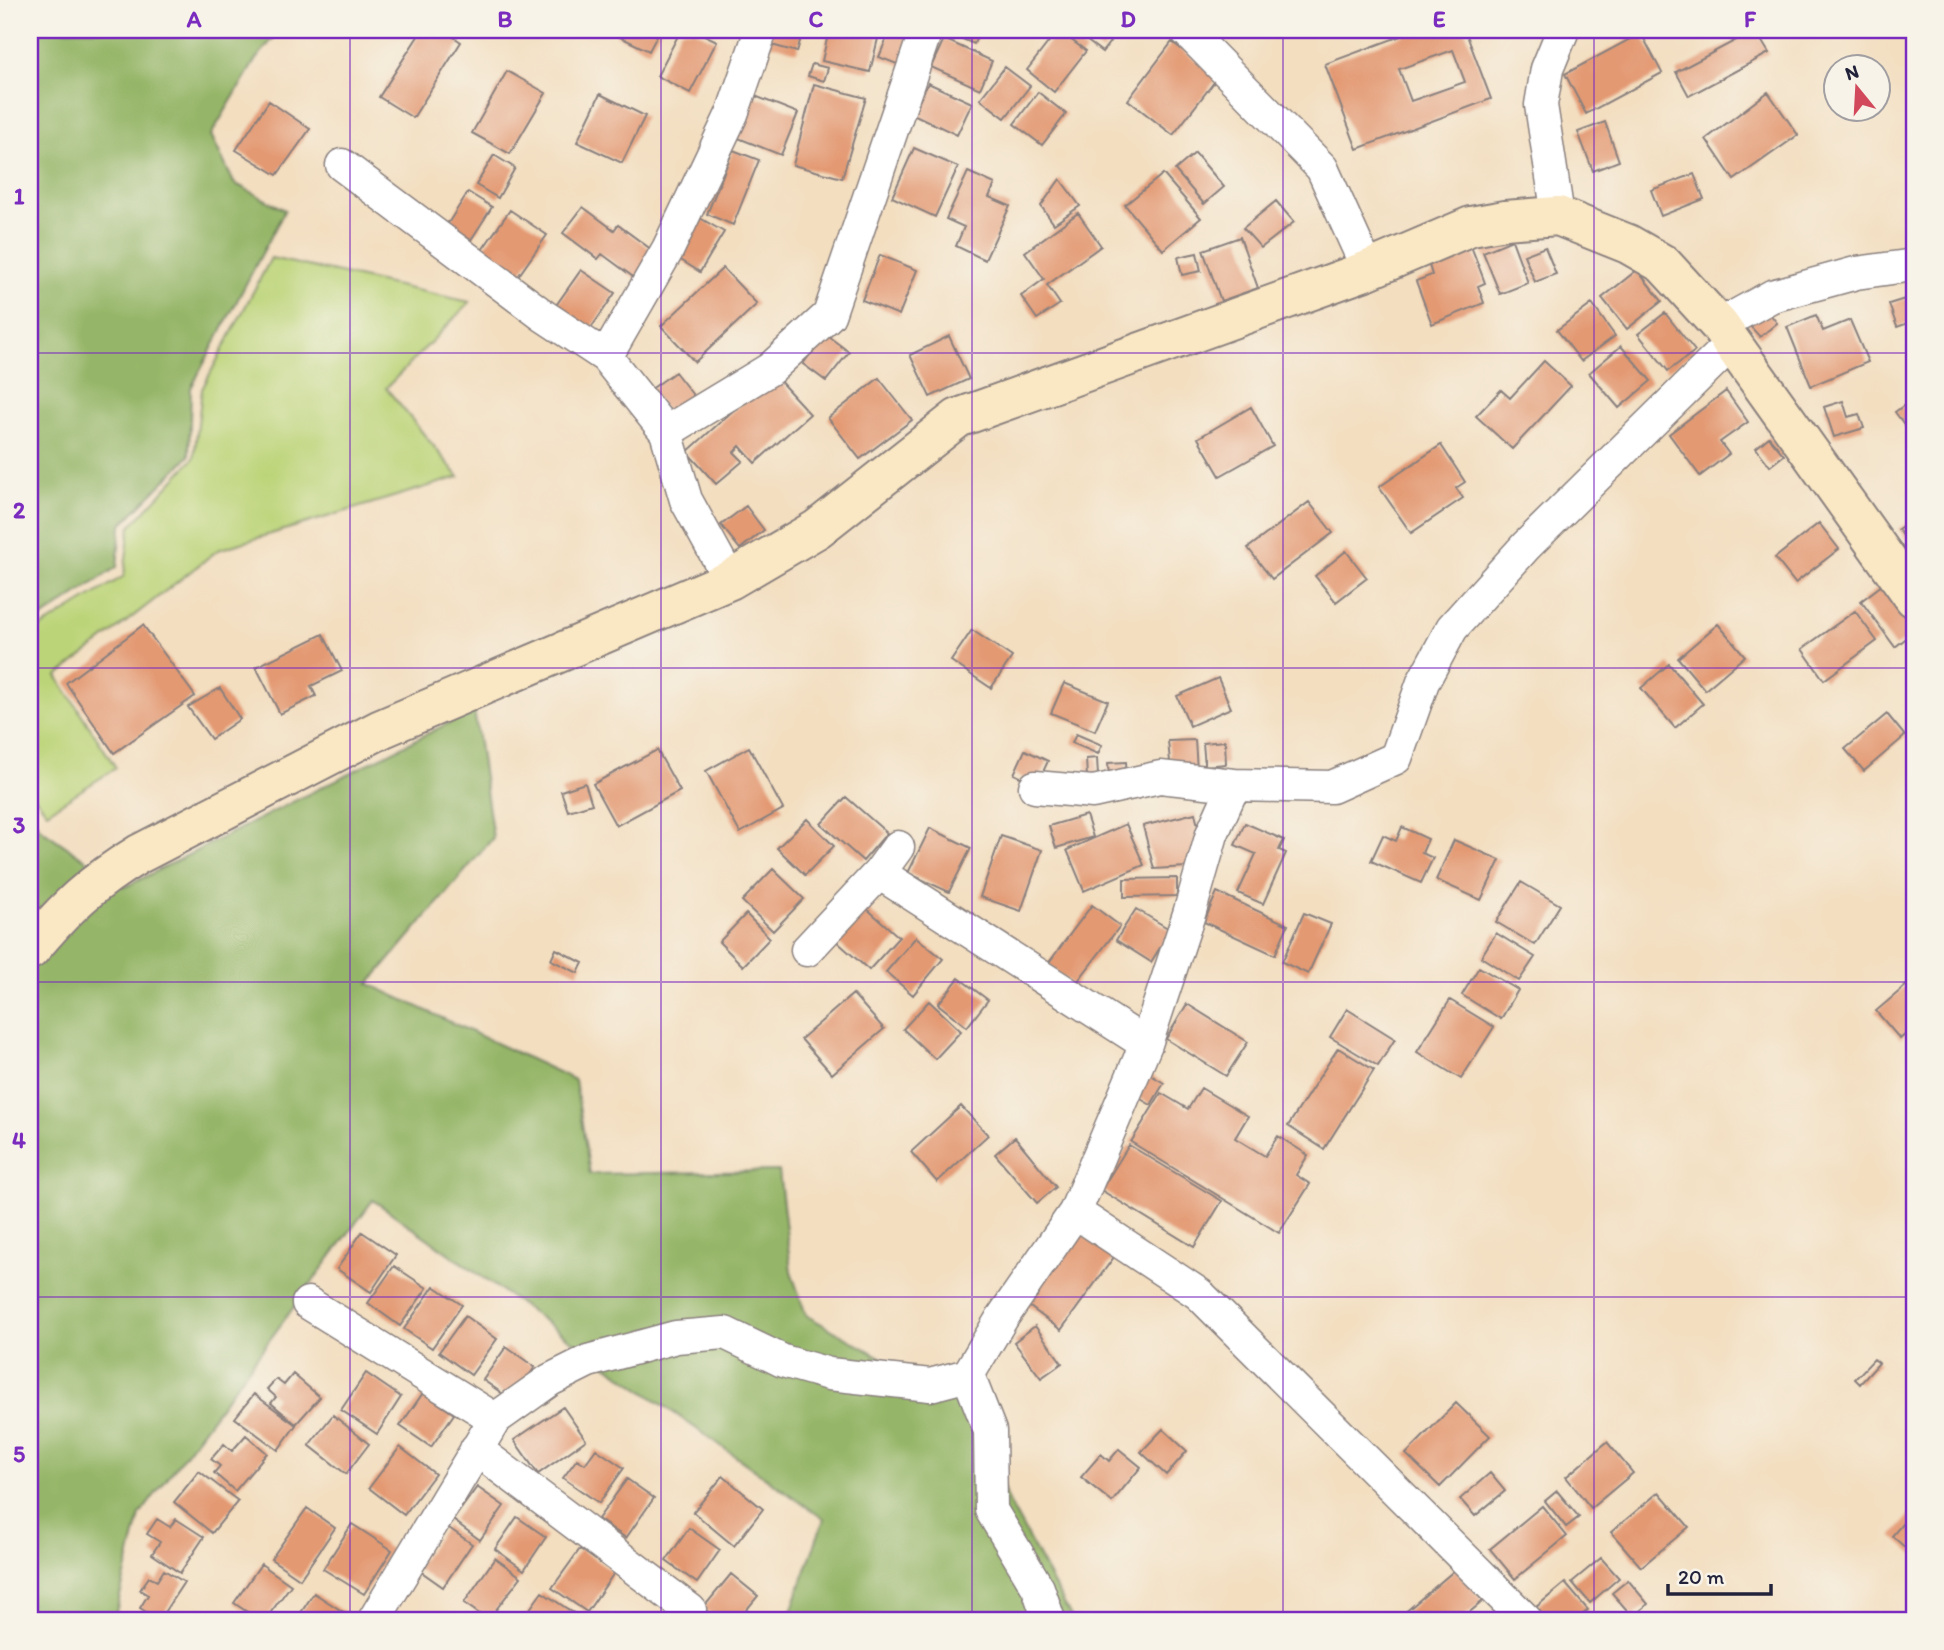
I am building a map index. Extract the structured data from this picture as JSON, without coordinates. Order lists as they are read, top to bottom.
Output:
{
  "scale_bar": "20 m",
  "north": "top",
  "grid": {
    "columns": [
      "A",
      "B",
      "C",
      "D",
      "E",
      "F"
    ],
    "rows": [
      "1",
      "2",
      "3",
      "4",
      "5"
    ]
  }
}
